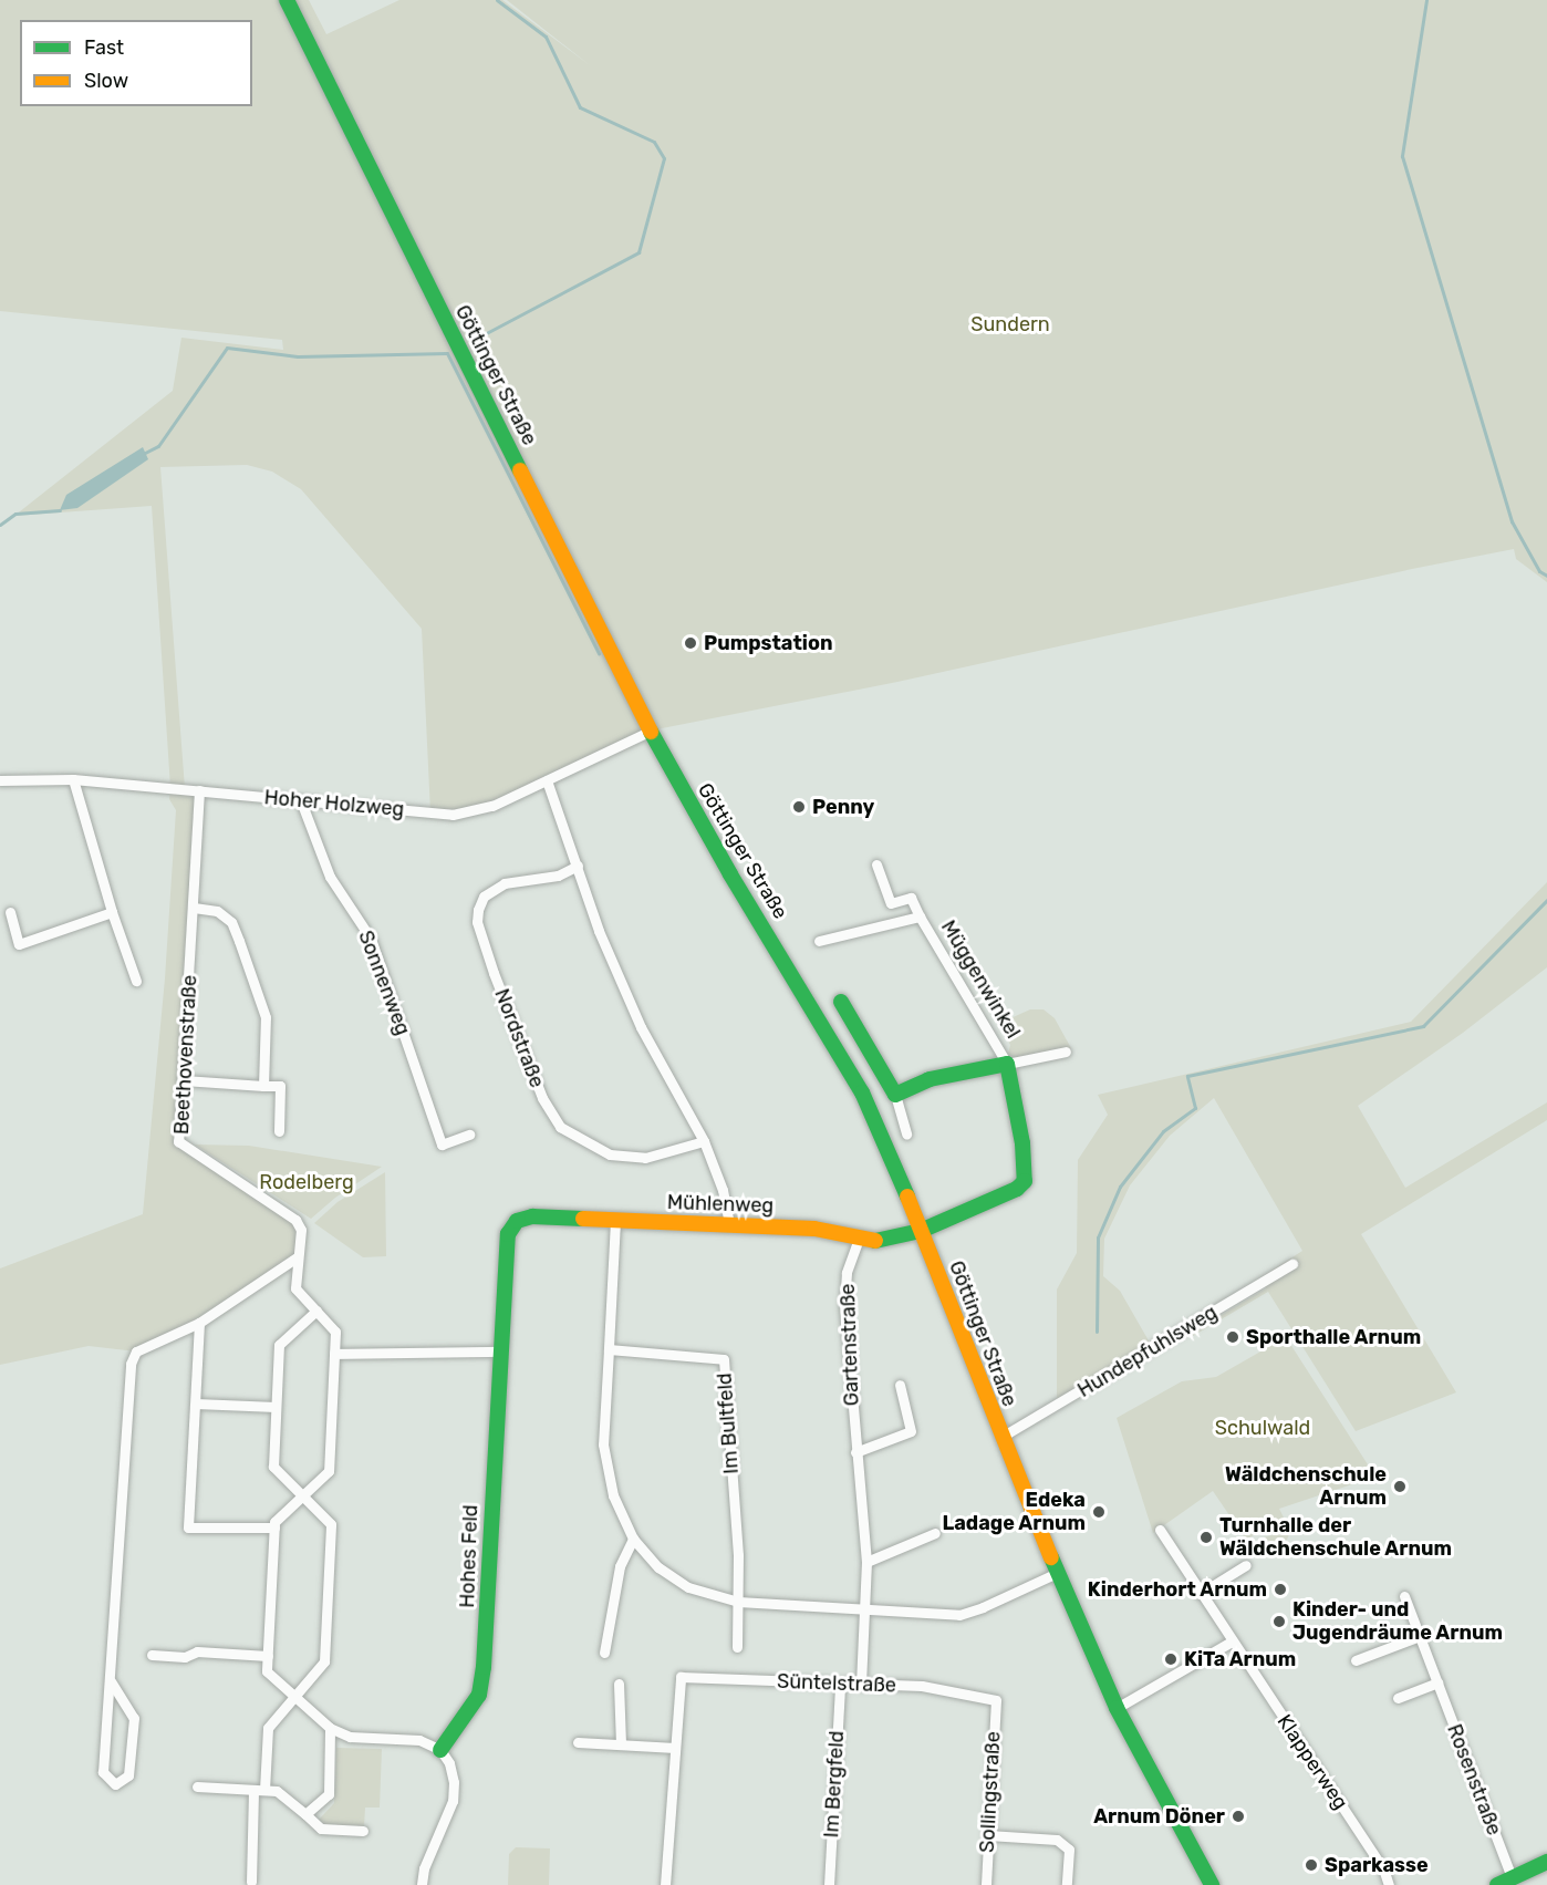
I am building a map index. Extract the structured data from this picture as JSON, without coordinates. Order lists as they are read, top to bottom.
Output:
{
  "streets": {
    "street": [
      "Göttinger Straße",
      "Hoher Holzweg",
      "Müggenwinkel",
      "Sonnenweg",
      "Nordstraße",
      "Beethovenstraße",
      "Mühlenweg",
      "Gartenstraße",
      "Hundepfuhlsweg",
      "Im Bultfeld",
      "Hohes Feld",
      "Süntelstraße",
      "Klapperweg",
      "Rosenstraße",
      "Im Bergfeld",
      "Sollingstraße"
    ]
  },
  "crossings": [
    ["Göttinger Straße", "Hoher Holzweg"],
    ["Göttinger Straße", "Müggenwinkel"],
    ["Göttinger Straße", "Mühlenweg"],
    ["Göttinger Straße", "Hundepfuhlsweg"],
    ["Hoher Holzweg", "Sonnenweg"],
    ["Hoher Holzweg", "Beethovenstraße"],
    ["Müggenwinkel", "Mühlenweg"],
    ["Mühlenweg", "Gartenstraße"],
    ["Mühlenweg", "Hohes Feld"],
    ["Gartenstraße", "Süntelstraße"],
    ["Süntelstraße", "Im Bergfeld"],
    ["Süntelstraße", "Sollingstraße"]
  ],
  "parks": ["Sundern", "Rodelberg", "Schulwald"],
  "places": [
    "Pumpstation",
    "Penny",
    "Sporthalle Arnum",
    "Wäldchenschule Arnum",
    "Edeka Ladage Arnum",
    "Turnhalle der Wäldchenschule Arnum",
    "Kinderhort Arnum",
    "Kinder- und Jugendräume Arnum",
    "KiTa Arnum",
    "Arnum Döner",
    "Sparkasse"
  ],
  "legend": ["Fast", "Slow"]
}
